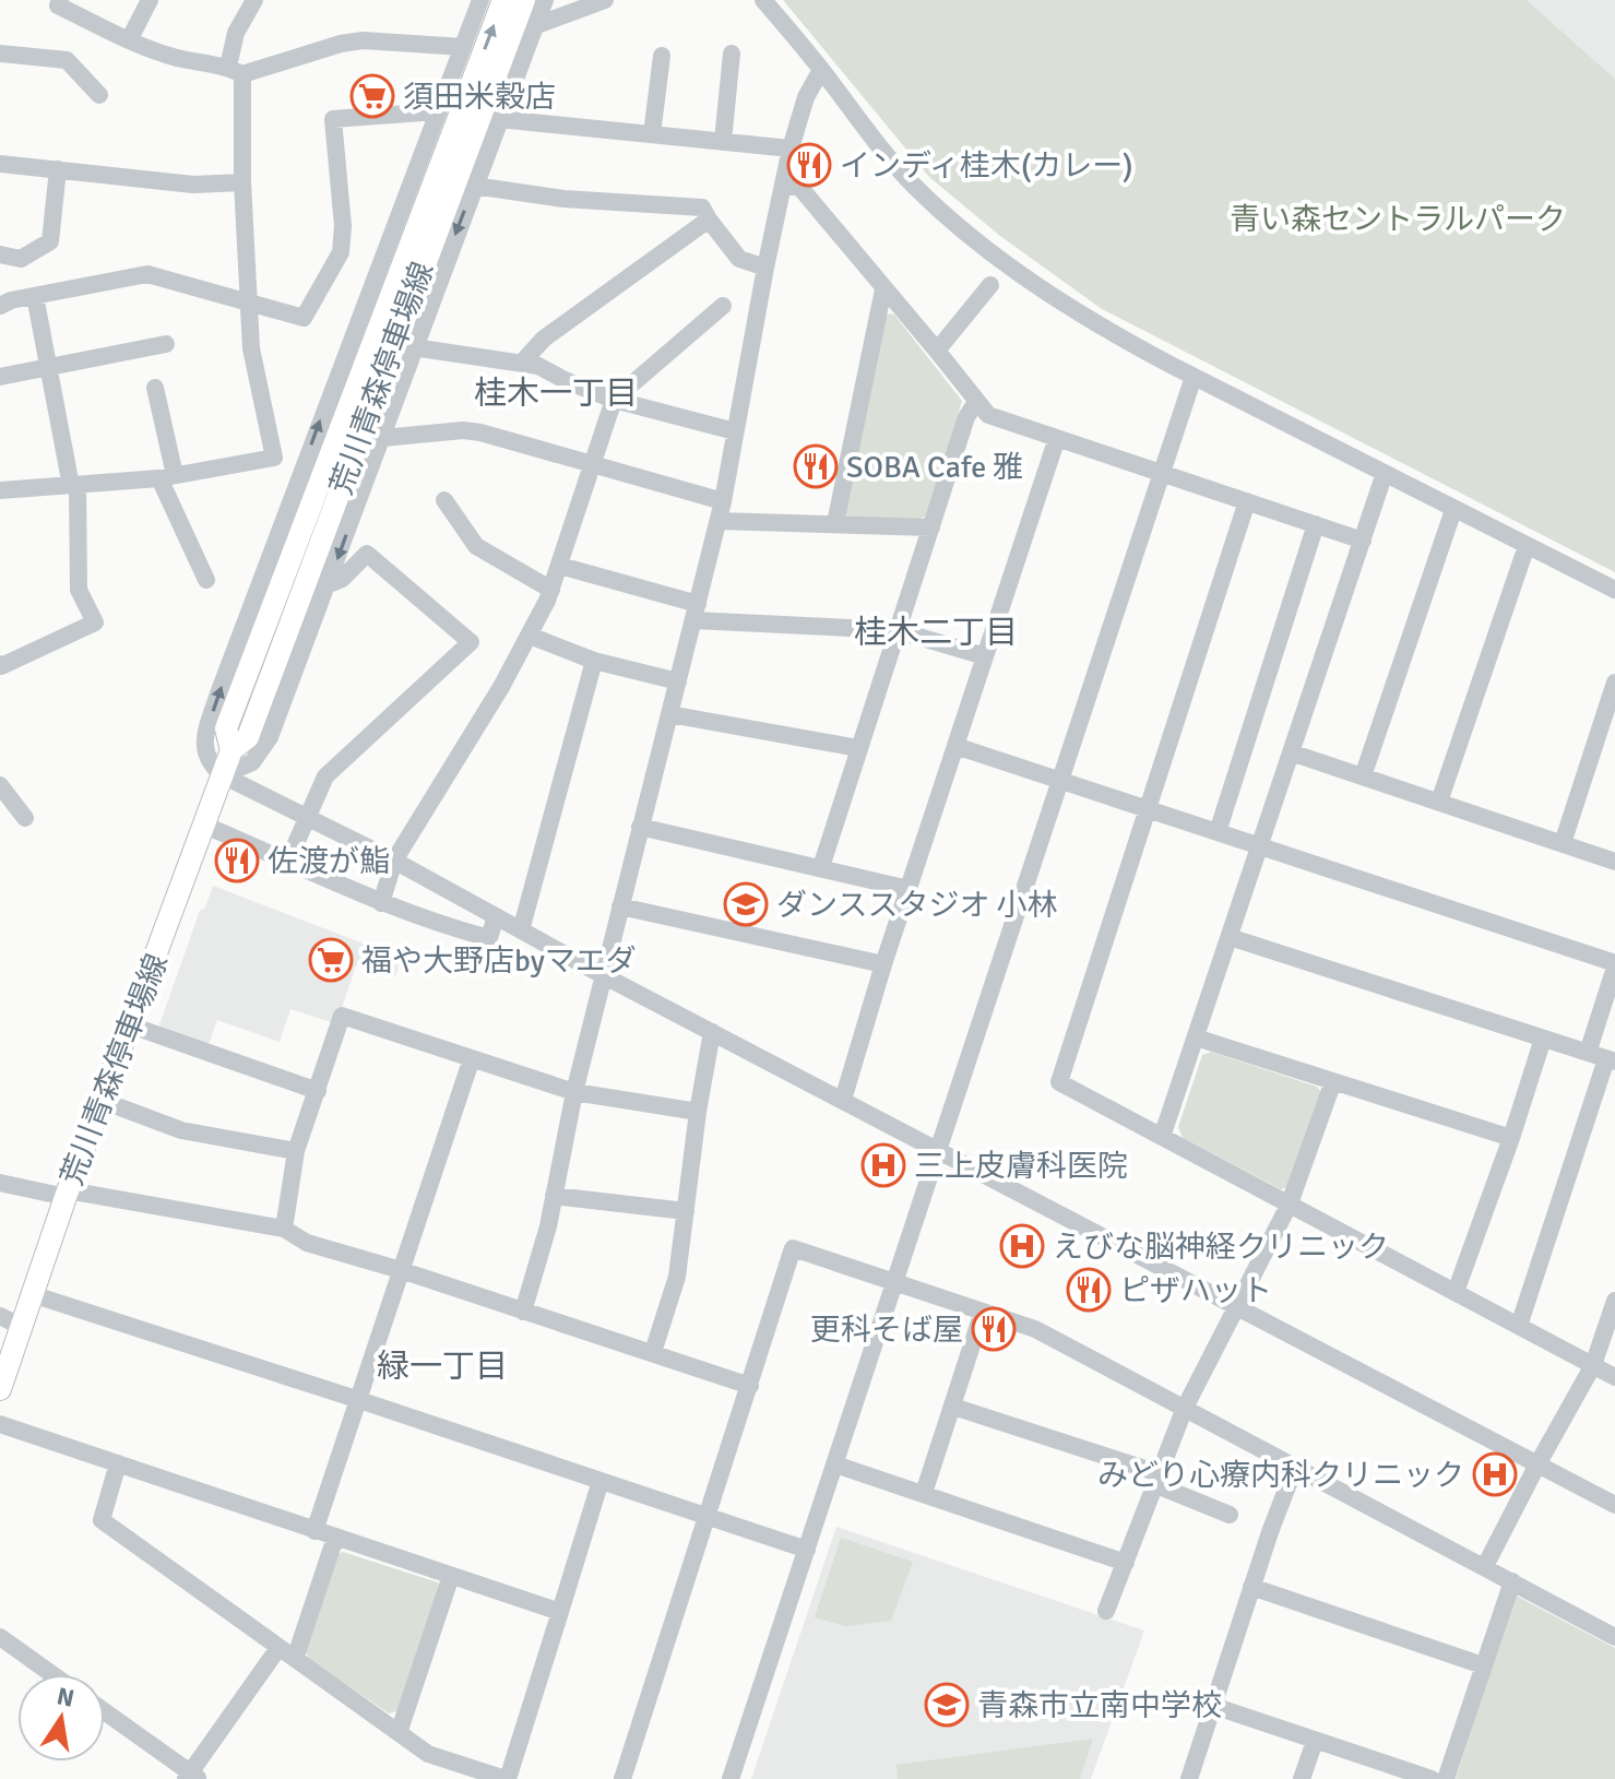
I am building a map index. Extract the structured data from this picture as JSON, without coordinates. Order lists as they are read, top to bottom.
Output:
{
  "streets": {
    "main road": ["荒川青森停車場線"]
  },
  "districts": ["桂木一丁目", "桂木二丁目", "緑一丁目"],
  "parks": ["青い森セントラルパーク"],
  "places": {
    "supermarket": ["須田米穀店", "福や大野店byマエダ"],
    "restaurant": [
      "インディ桂木(カレー)",
      "SOBA Cafe 雅",
      "佐渡が鮨",
      "ピザハット",
      "更科そば屋"
    ],
    "school or university": ["ダンススタジオ 小林", "青森市立南中学校"],
    "hospital": ["三上皮膚科医院", "えびな脳神経クリニック", "みどり心療内科クリニック"]
  },
  "north": "top"
}
